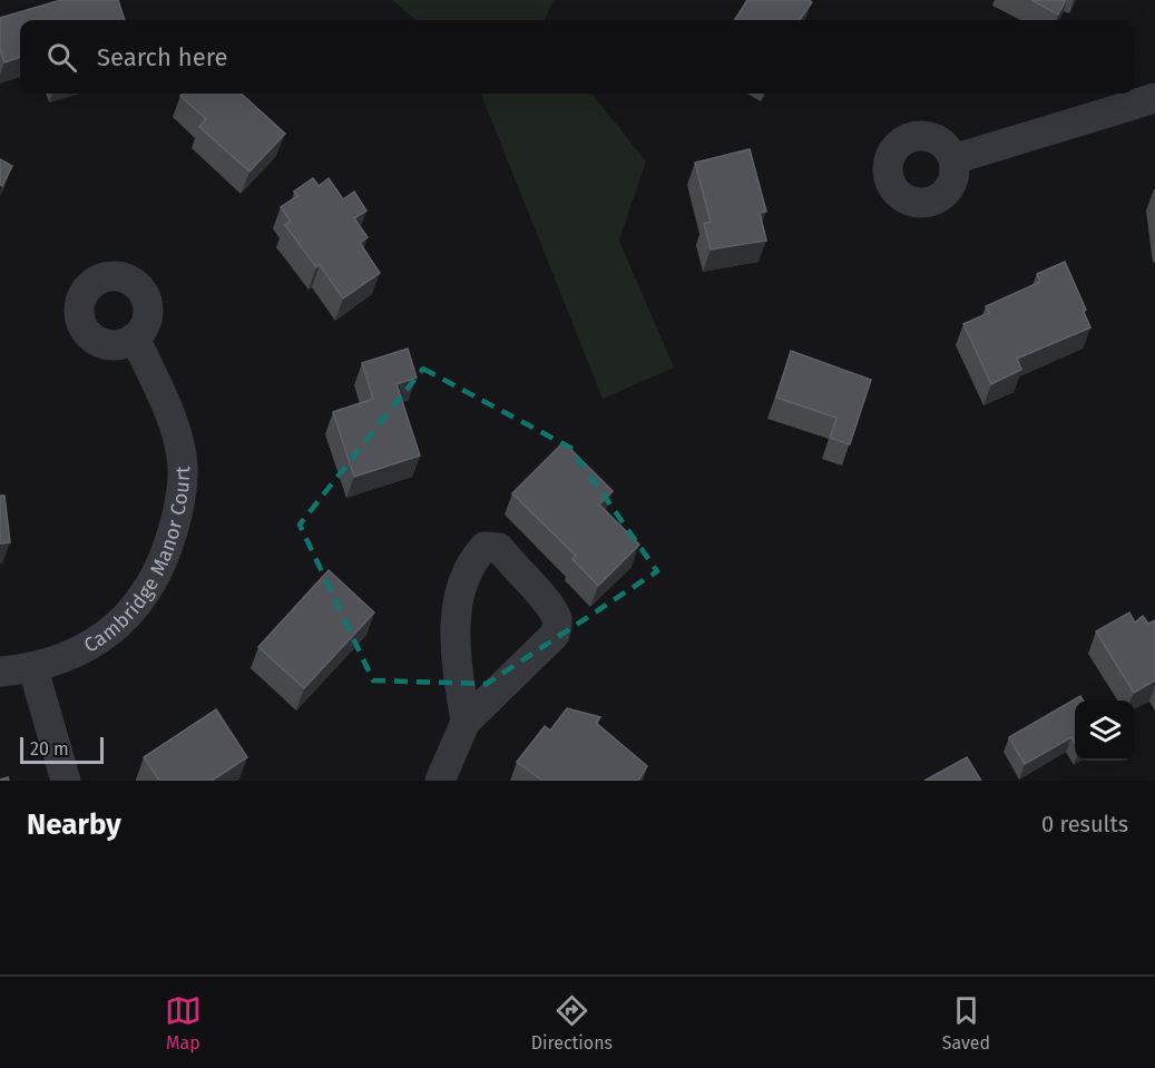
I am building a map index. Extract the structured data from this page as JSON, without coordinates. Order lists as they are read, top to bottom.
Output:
{
  "streets": {
    "street": ["Cambridge Manor Court"]
  },
  "scale_bar": "20 m",
  "page": {
    "search": "Search here",
    "scale": "20 m",
    "heading": ["Nearby", "0 results"],
    "nav": ["Map", "Directions", "Saved"]
  }
}
